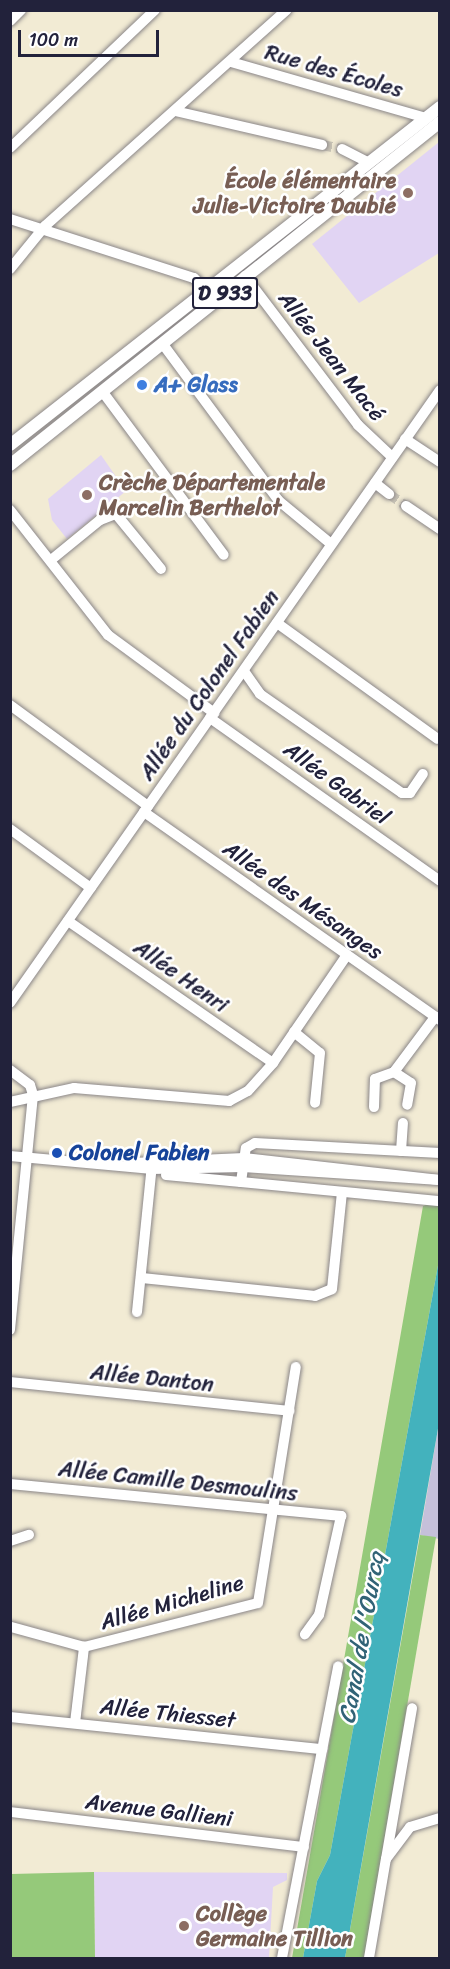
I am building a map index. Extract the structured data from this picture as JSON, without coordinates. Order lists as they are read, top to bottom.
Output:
{
  "streets": {
    "main road": ["D 933"],
    "street": [
      "Rue des Écoles",
      "Allée Jean Macé",
      "Allée du Colonel Fabien",
      "Allée Gabriel",
      "Allée des Mésanges",
      "Allée Henri",
      "Allée Danton",
      "Allée Camille Desmoulins",
      "Allée Micheline",
      "Allée Thiesset",
      "Avenue Gallieni"
    ]
  },
  "crossings": [
    ["Rue des Écoles", "D 933"],
    ["D 933", "Allée Jean Macé"],
    ["Allée Jean Macé", "Allée du Colonel Fabien"],
    ["Allée du Colonel Fabien", "Allée Gabriel"],
    ["Allée du Colonel Fabien", "Allée des Mésanges"],
    ["Allée du Colonel Fabien", "Allée Henri"],
    ["Allée Camille Desmoulins", "Allée Micheline"],
    ["Allée Micheline", "Allée Thiesset"]
  ],
  "water": ["Canal de l'Ourcq"],
  "places": [
    "École élémentaire Julie-Victoire Daubié",
    "A+ Glass",
    "Crèche Départementale Marcelin Berthelot",
    "Colonel Fabien",
    "Collège Germaine Tillion"
  ],
  "scale_bar": "100 m"
}
